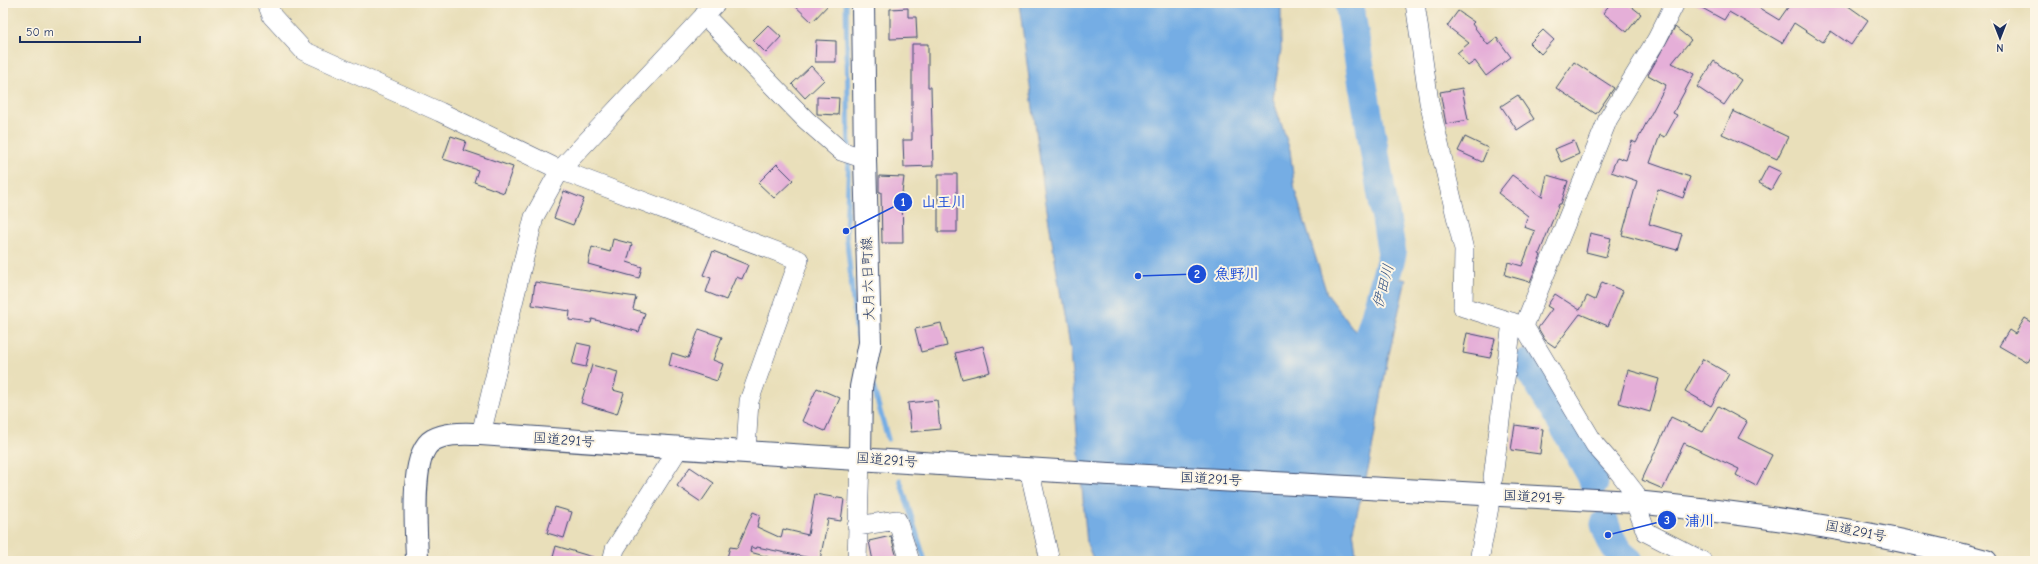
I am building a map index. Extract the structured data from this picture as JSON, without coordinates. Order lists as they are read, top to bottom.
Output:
{
  "streets": {
    "main road": ["大月六日町線", "国道291号"]
  },
  "crossings": [
    ["大月六日町線", "国道291号"]
  ],
  "water": ["伊田川"],
  "places": ["山王川", "魚野川", "浦川"],
  "scale_bar": "50 m",
  "north": "bottom"
}
